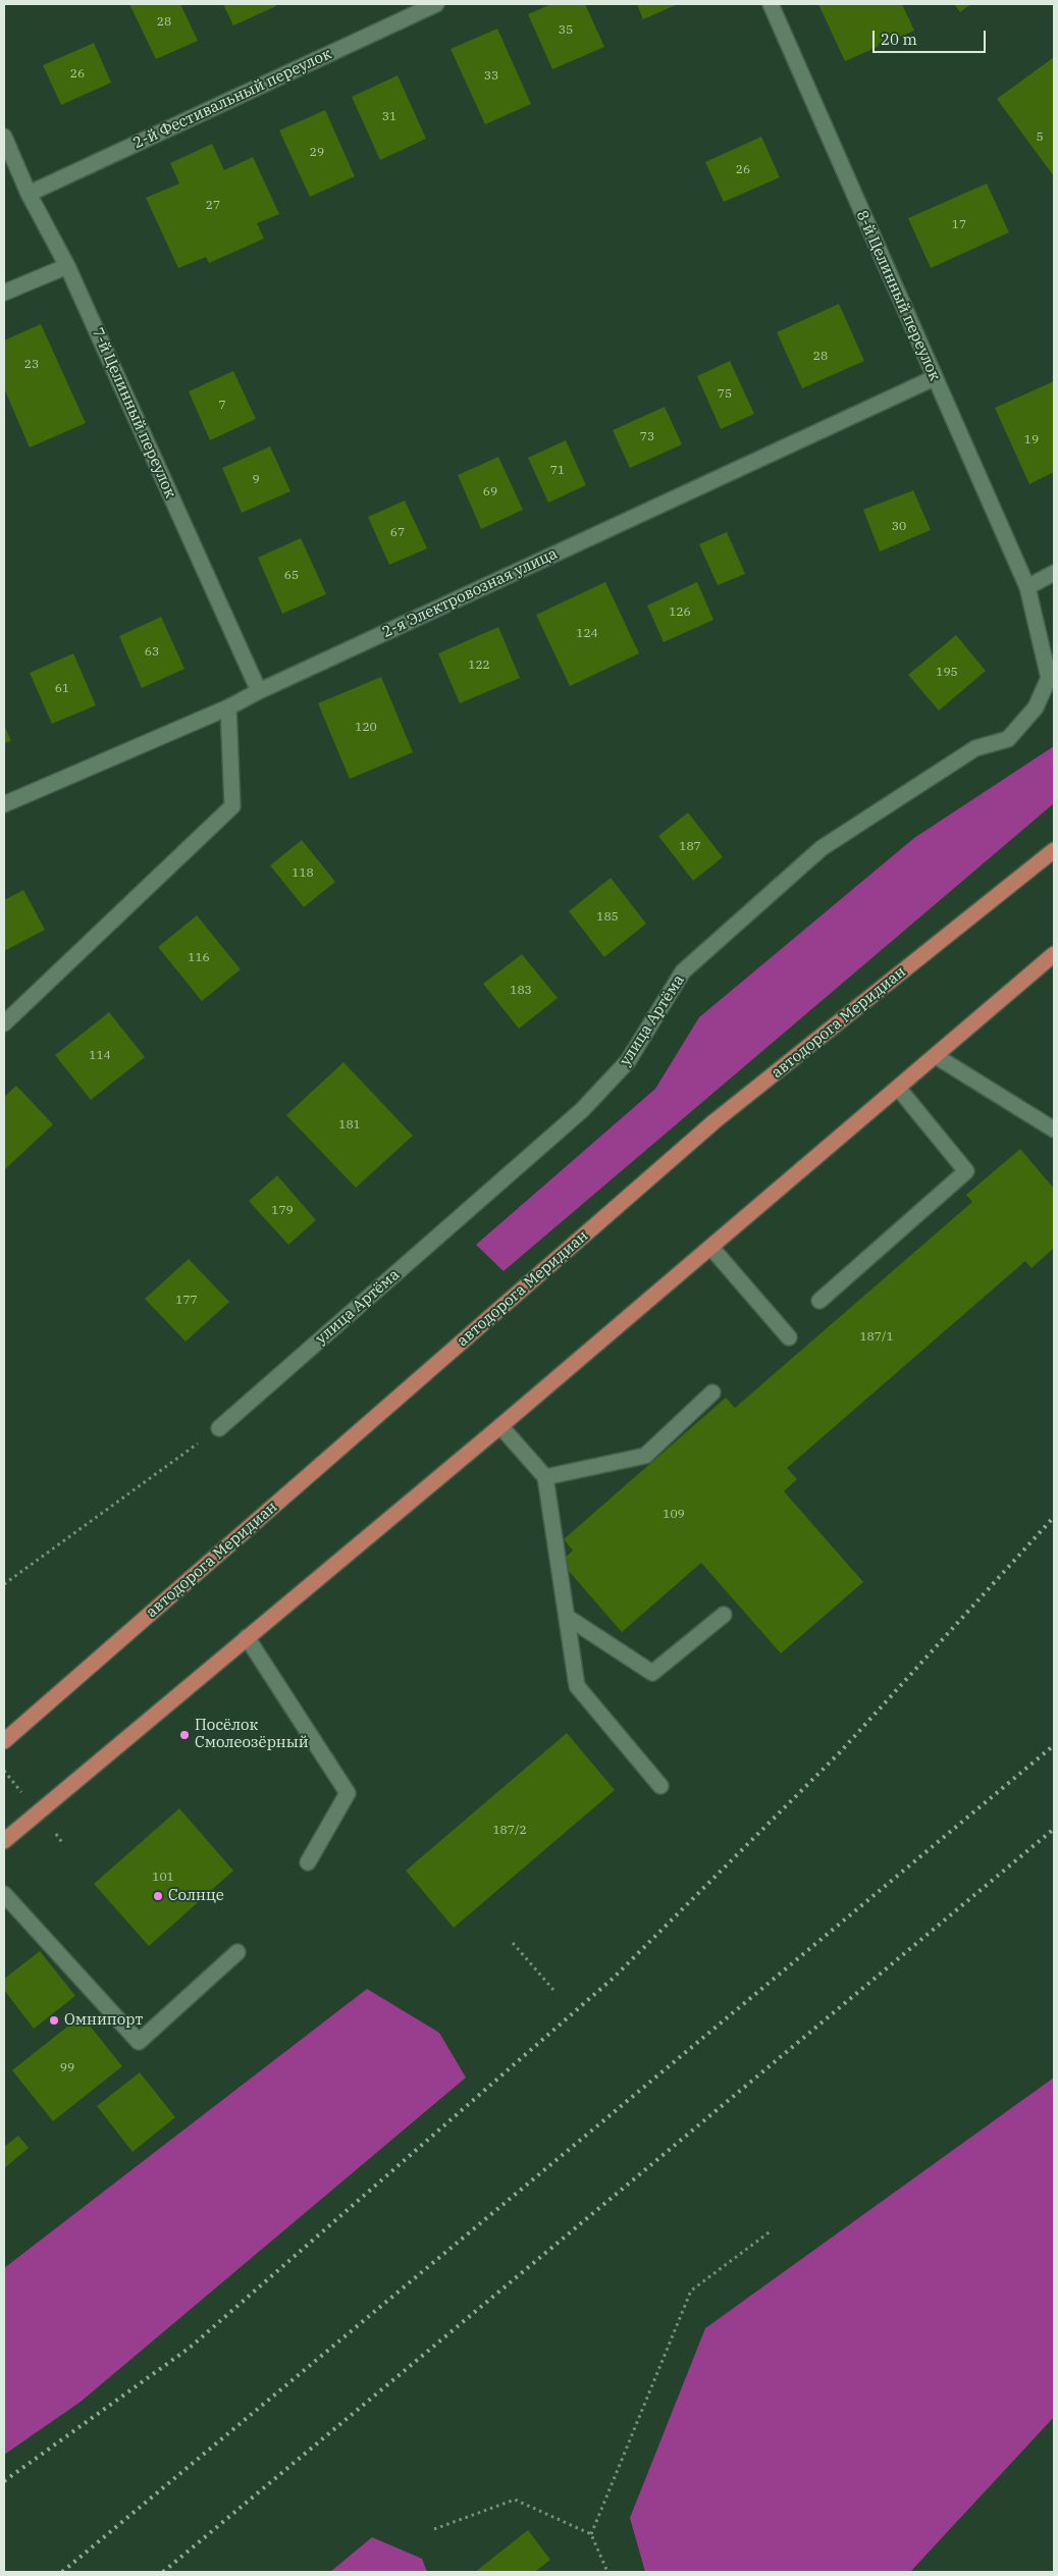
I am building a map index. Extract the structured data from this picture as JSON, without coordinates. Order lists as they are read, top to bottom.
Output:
{
  "streets": {
    "main road": ["автодорога Меридиан"],
    "street": [
      "2-й Фестивальный переулок",
      "8-й Целинный переулок",
      "7-й Целинный переулок",
      "2-я Электровозная улица",
      "улица Артёма"
    ]
  },
  "crossings": [
    ["2-й Фестивальный переулок", "7-й Целинный переулок"],
    ["8-й Целинный переулок", "2-я Электровозная улица"],
    ["8-й Целинный переулок", "улица Артёма"],
    ["7-й Целинный переулок", "2-я Электровозная улица"]
  ],
  "places": ["Посёлок Смолеозёрный", "Солнце", "Омнипорт"],
  "house_numbers": [
    "28",
    "35",
    "26",
    "33",
    "31",
    "5",
    "29",
    "26",
    "27",
    "17",
    "28",
    "23",
    "75",
    "7",
    "73",
    "19",
    "71",
    "9",
    "69",
    "30",
    "67",
    "65",
    "126",
    "124",
    "63",
    "122",
    "195",
    "61",
    "120",
    "187",
    "118",
    "185",
    "116",
    "183",
    "114",
    "181",
    "179",
    "177",
    "187/1",
    "109",
    "187/2",
    "101",
    "99"
  ],
  "scale_bar": "20 m"
}
